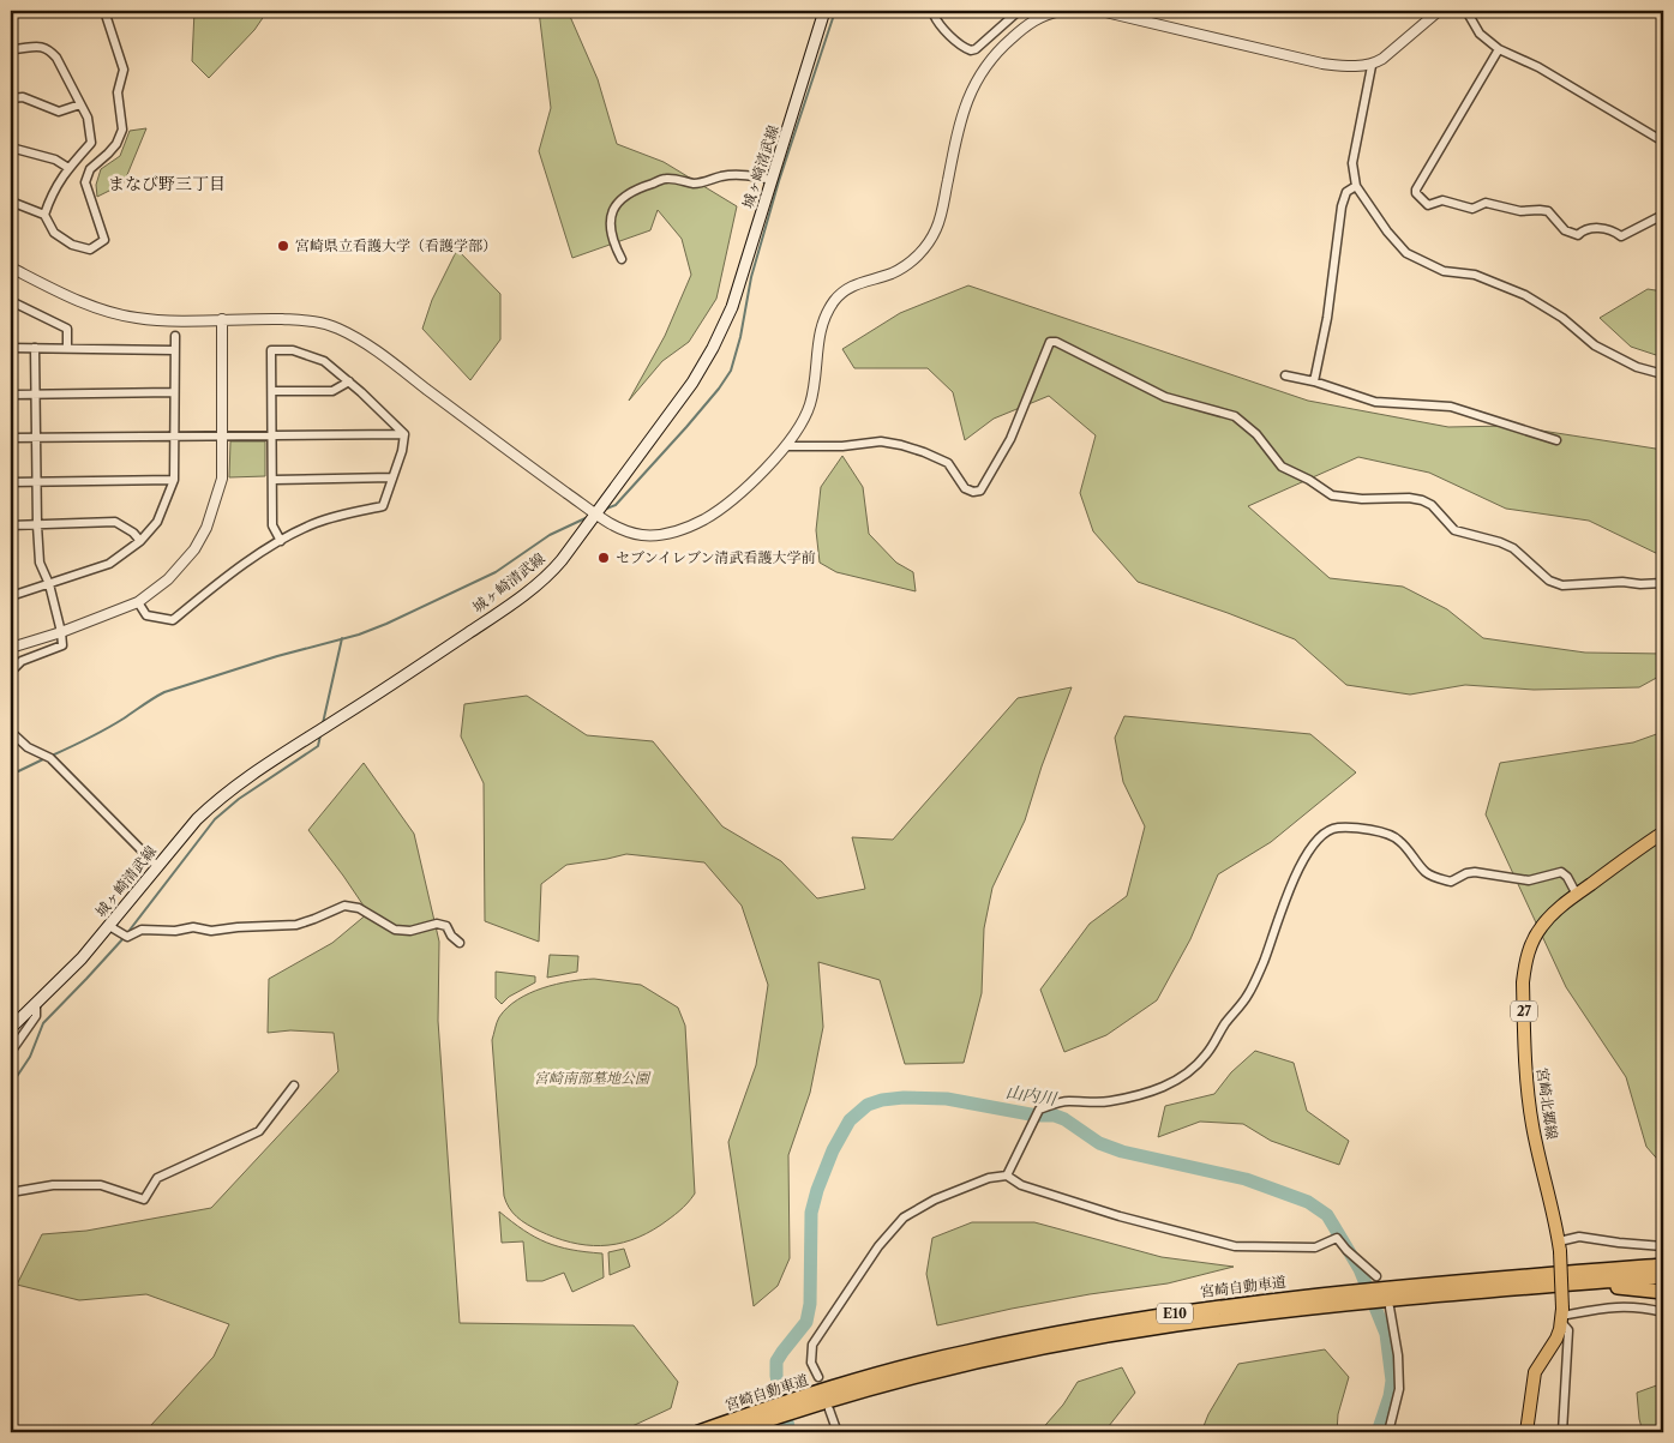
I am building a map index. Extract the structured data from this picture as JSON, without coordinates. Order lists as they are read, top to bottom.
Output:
{
  "streets": {
    "highway": ["宮崎自動車道", "E10"],
    "main road": ["城ヶ崎清武線", "27", "宮崎北郷線"]
  },
  "districts": ["まなび野三丁目"],
  "water": ["山内川"],
  "parks": ["宮崎南部墓地公園"],
  "places": ["宮崎県立看護大学（看護学部）", "セブンイレブン清武看護大学前"]
}
